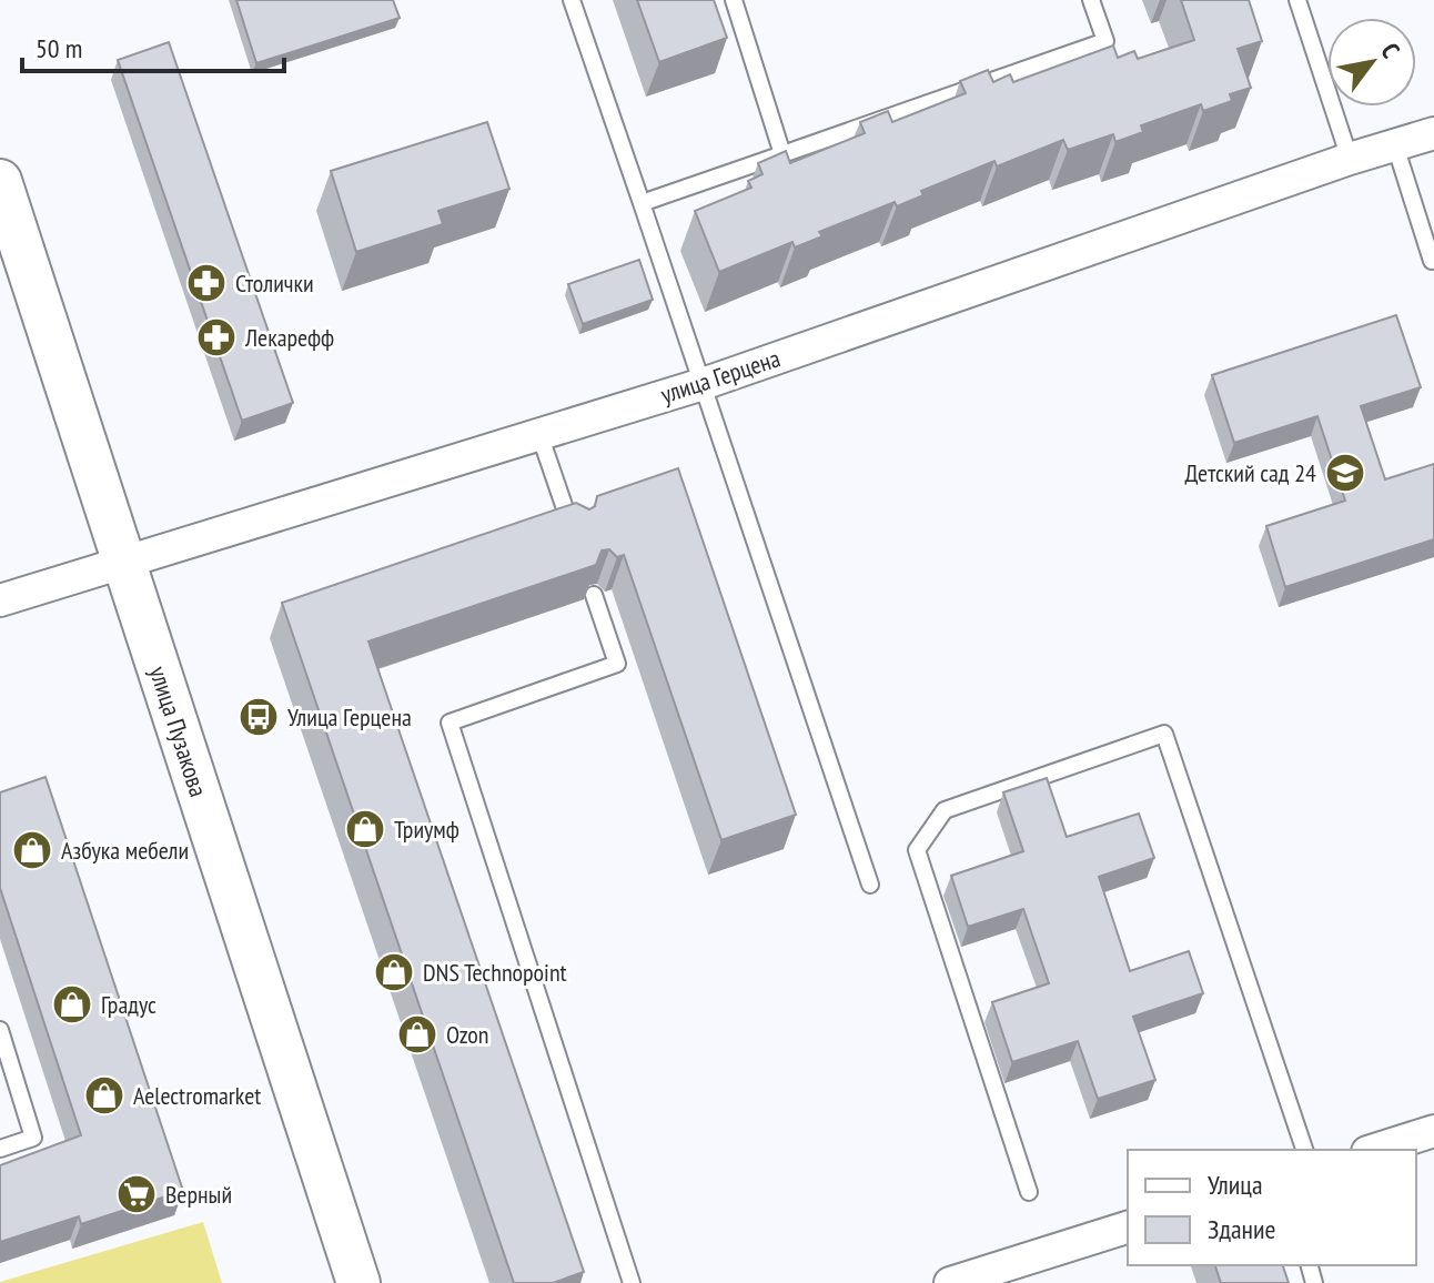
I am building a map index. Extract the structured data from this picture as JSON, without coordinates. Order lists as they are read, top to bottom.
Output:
{
  "streets": {
    "street": ["улица Герцена", "улица Пузакова"]
  },
  "crossings": [
    ["улица Герцена", "улица Пузакова"]
  ],
  "places": {
    "pharmacy": ["Столички", "Лекарефф"],
    "school or university": ["Детский сад 24"],
    "bus stop": ["Улица Герцена"],
    "shop": [
      "Триумф",
      "Азбука мебели",
      "DNS Technopoint",
      "Градус",
      "Ozon",
      "Aelectromarket"
    ],
    "supermarket": ["Верный"]
  },
  "legend": ["Улица", "Здание"],
  "scale_bar": "50 m",
  "north": "top right"
}
